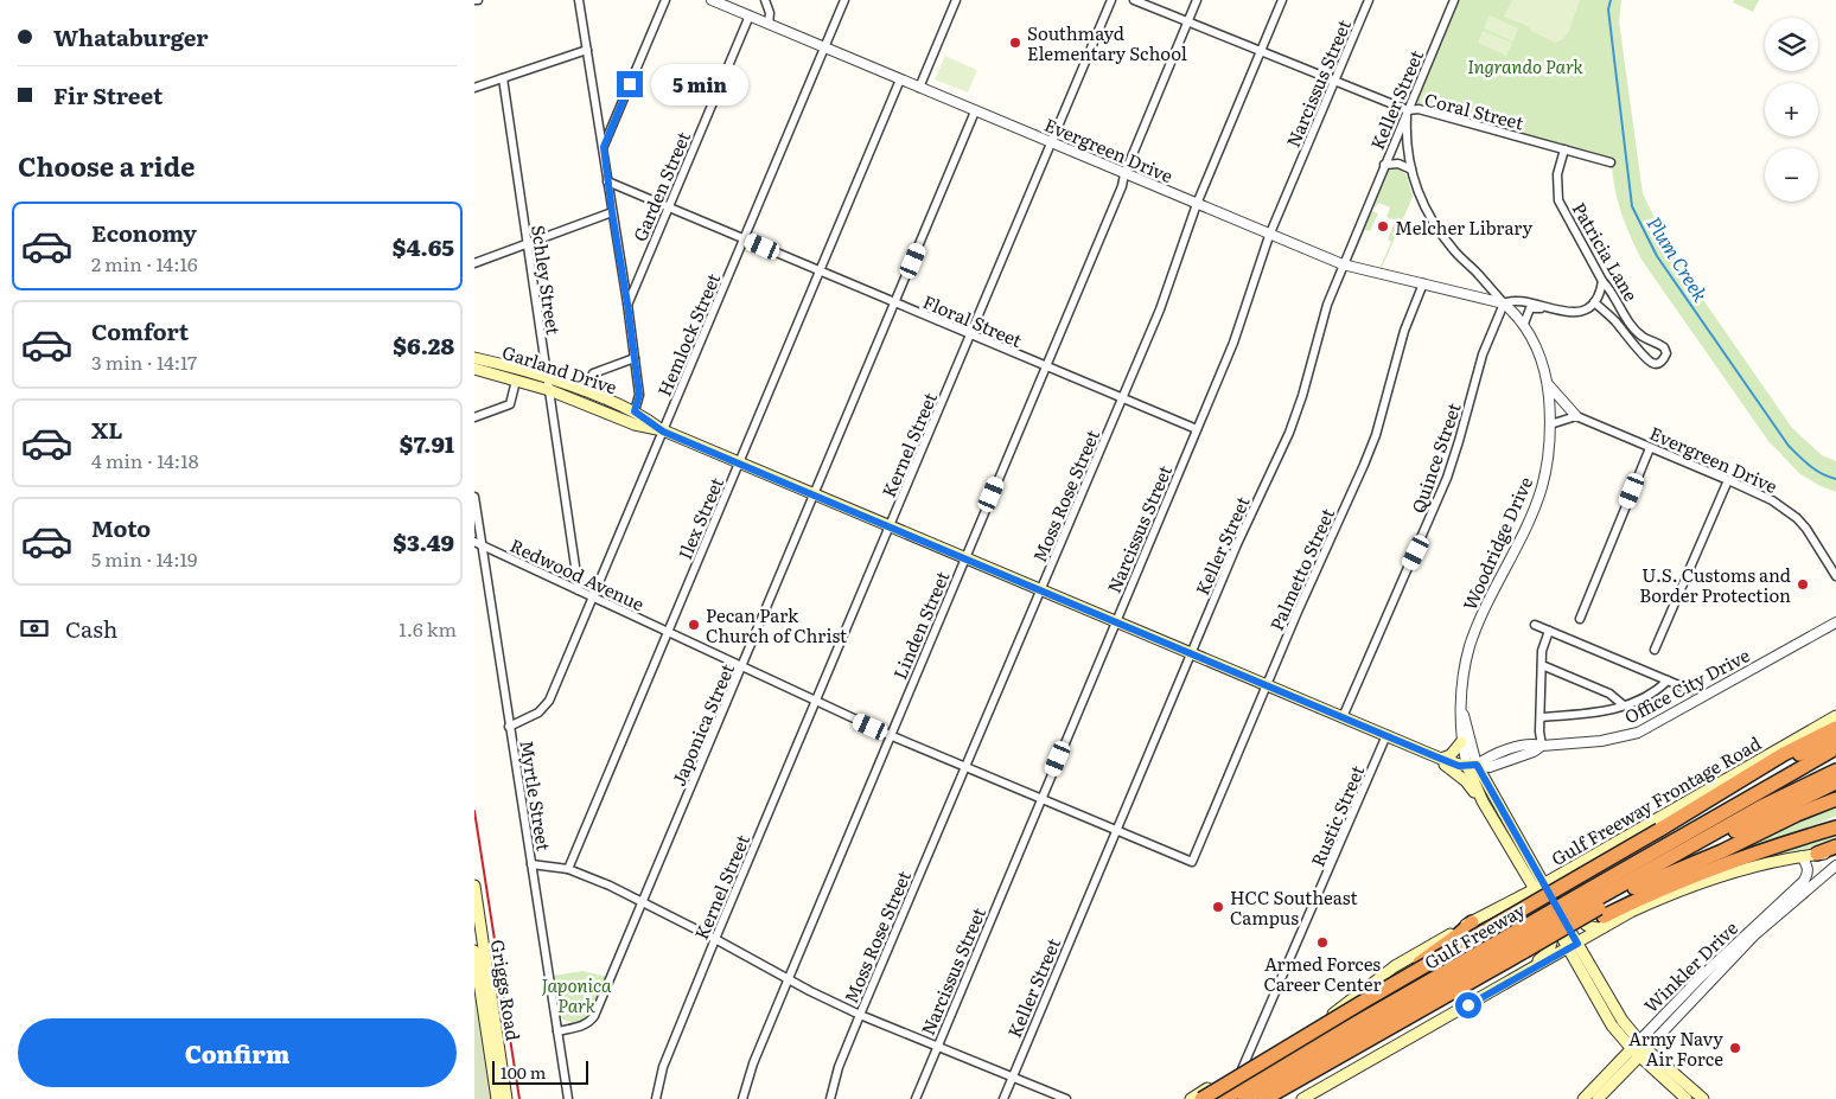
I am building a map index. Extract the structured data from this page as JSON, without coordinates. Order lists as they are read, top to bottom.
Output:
{
  "streets": {
    "highway": ["Gulf Freeway"],
    "main road": [
      "Garland Drive",
      "Woodridge Drive",
      "Gulf Freeway Frontage Road",
      "Winkler Drive",
      "Griggs Road"
    ],
    "street": [
      "Narcissus Street",
      "Keller Street",
      "Coral Street",
      "Evergreen Drive",
      "Garden Street",
      "Patricia Lane",
      "Schley Street",
      "Floral Street",
      "Hemlock Street",
      "Kernel Street",
      "Quince Street",
      "Moss Rose Street",
      "Ilex Street",
      "Palmetto Street",
      "Redwood Avenue",
      "Linden Street",
      "Office City Drive",
      "Japonica Street",
      "Myrtle Street",
      "Rustic Street"
    ]
  },
  "crossings": [
    ["Narcissus Street", "Coral Street"],
    ["Narcissus Street", "Evergreen Drive"],
    ["Narcissus Street", "Floral Street"],
    ["Narcissus Street", "Garland Drive"],
    ["Keller Street", "Coral Street"],
    ["Keller Street", "Evergreen Drive"],
    ["Keller Street", "Garland Drive"],
    ["Keller Street", "Woodridge Drive"],
    ["Keller Street", "Palmetto Street"],
    ["Coral Street", "Patricia Lane"],
    ["Coral Street", "Moss Rose Street"],
    ["Coral Street", "Woodridge Drive"],
    ["Coral Street", "Linden Street"],
    ["Evergreen Drive", "Garden Street"],
    ["Evergreen Drive", "Hemlock Street"],
    ["Evergreen Drive", "Kernel Street"],
    ["Evergreen Drive", "Quince Street"],
    ["Evergreen Drive", "Moss Rose Street"],
    ["Evergreen Drive", "Ilex Street"],
    ["Evergreen Drive", "Woodridge Drive"],
    ["Evergreen Drive", "Palmetto Street"],
    ["Evergreen Drive", "Linden Street"],
    ["Evergreen Drive", "Japonica Street"],
    ["Garden Street", "Floral Street"],
    ["Schley Street", "Garland Drive"],
    ["Schley Street", "Redwood Avenue"],
    ["Floral Street", "Hemlock Street"],
    ["Floral Street", "Kernel Street"],
    ["Floral Street", "Moss Rose Street"],
    ["Floral Street", "Ilex Street"],
    ["Floral Street", "Linden Street"],
    ["Floral Street", "Japonica Street"],
    ["Hemlock Street", "Garland Drive"],
    ["Hemlock Street", "Redwood Avenue"],
    ["Hemlock Street", "Myrtle Street"],
    ["Garland Drive", "Kernel Street"],
    ["Garland Drive", "Quince Street"],
    ["Garland Drive", "Moss Rose Street"],
    ["Garland Drive", "Ilex Street"],
    ["Garland Drive", "Woodridge Drive"],
    ["Garland Drive", "Palmetto Street"],
    ["Garland Drive", "Linden Street"],
    ["Garland Drive", "Office City Drive"],
    ["Garland Drive", "Japonica Street"],
    ["Garland Drive", "Rustic Street"],
    ["Quince Street", "Woodridge Drive"],
    ["Ilex Street", "Redwood Avenue"],
    ["Woodridge Drive", "Office City Drive"],
    ["Woodridge Drive", "Gulf Freeway Frontage Road"],
    ["Woodridge Drive", "Winkler Drive"],
    ["Redwood Avenue", "Japonica Street"],
    ["Redwood Avenue", "Myrtle Street"],
    ["Japonica Street", "Myrtle Street"],
    ["Gulf Freeway Frontage Road", "Rustic Street"]
  ],
  "water": ["Plum Creek"],
  "parks": ["Ingrando Park", "Japonica Park"],
  "places": [
    "Southmayd Elementary School",
    "Melcher Library",
    "U.S. Customs and Border Protection",
    "Pecan Park Church of Christ",
    "HCC Southeast Campus",
    "Armed Forces Career Center",
    "Army Navy Air Force"
  ],
  "scale_bar": "100 m",
  "page": {
    "banner": ["Whataburger", "Fir Street"],
    "map_buttons": ["+", "−"],
    "bubble": "5 min",
    "heading": "Choose a ride",
    "list": [
      {
        "name": "Economy",
        "note": "2 min · 14:16",
        "value": "$4.65"
      },
      {
        "name": "Comfort",
        "note": "3 min · 14:17",
        "value": "$6.28"
      },
      {
        "name": "XL",
        "note": "4 min · 14:18",
        "value": "$7.91"
      },
      {
        "name": "Moto",
        "note": "5 min · 14:19",
        "value": "$3.49"
      }
    ],
    "pay": ["Cash", "1.6 km"],
    "buttons": "Confirm",
    "scale": "100 m"
  }
}
